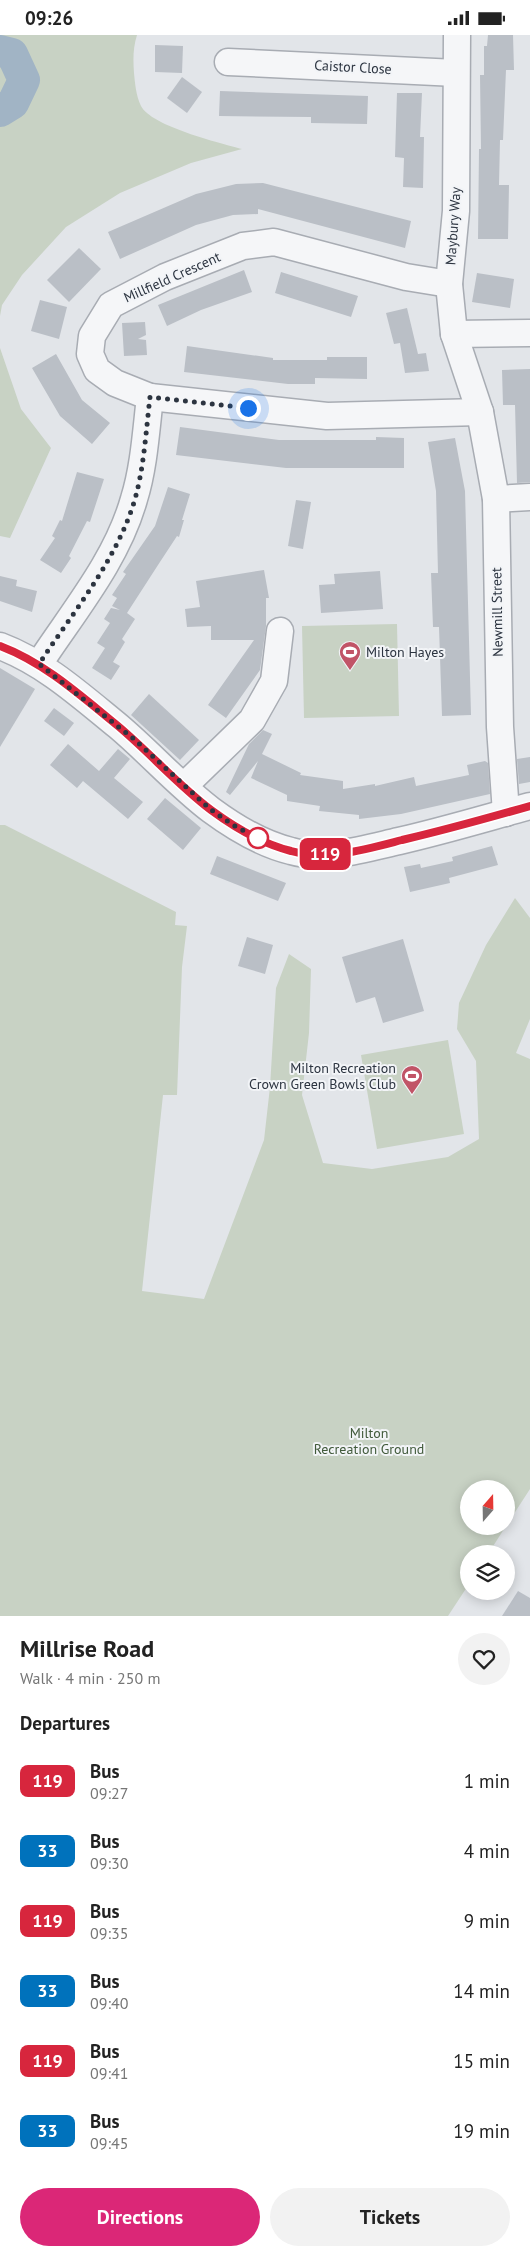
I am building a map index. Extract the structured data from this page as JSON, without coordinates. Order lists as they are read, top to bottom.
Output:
{
  "streets": {
    "street": [
      "Caistor Close",
      "Maybury Way",
      "Millfield Crescent",
      "Newmill Street"
    ]
  },
  "crossings": [
    ["Caistor Close", "Maybury Way"],
    ["Maybury Way", "Millfield Crescent"],
    ["Maybury Way", "Newmill Street"],
    ["Millfield Crescent", "Newmill Street"]
  ],
  "parks": ["Milton Recreation Ground"],
  "places": {
    "sports": ["Milton Hayes", "Milton Recreation Crown Green Bowls Club"]
  },
  "lines": ["bus line 119"],
  "north": "top",
  "page": {
    "status": "09:26",
    "on_map": "119",
    "heading": [
      ["Millrise Road", "Walk · 4 min · 250 m"],
      "Departures"
    ],
    "list": [
      {
        "mark": "119",
        "name": "Bus",
        "note": "09:27",
        "value": "1 min"
      },
      {
        "mark": "33",
        "name": "Bus",
        "note": "09:30",
        "value": "4 min"
      },
      {
        "mark": "119",
        "name": "Bus",
        "note": "09:35",
        "value": "9 min"
      },
      {
        "mark": "33",
        "name": "Bus",
        "note": "09:40",
        "value": "14 min"
      },
      {
        "mark": "119",
        "name": "Bus",
        "note": "09:41",
        "value": "15 min"
      },
      {
        "mark": "33",
        "name": "Bus",
        "note": "09:45",
        "value": "19 min"
      }
    ],
    "buttons": ["Directions", "Tickets"]
  }
}
